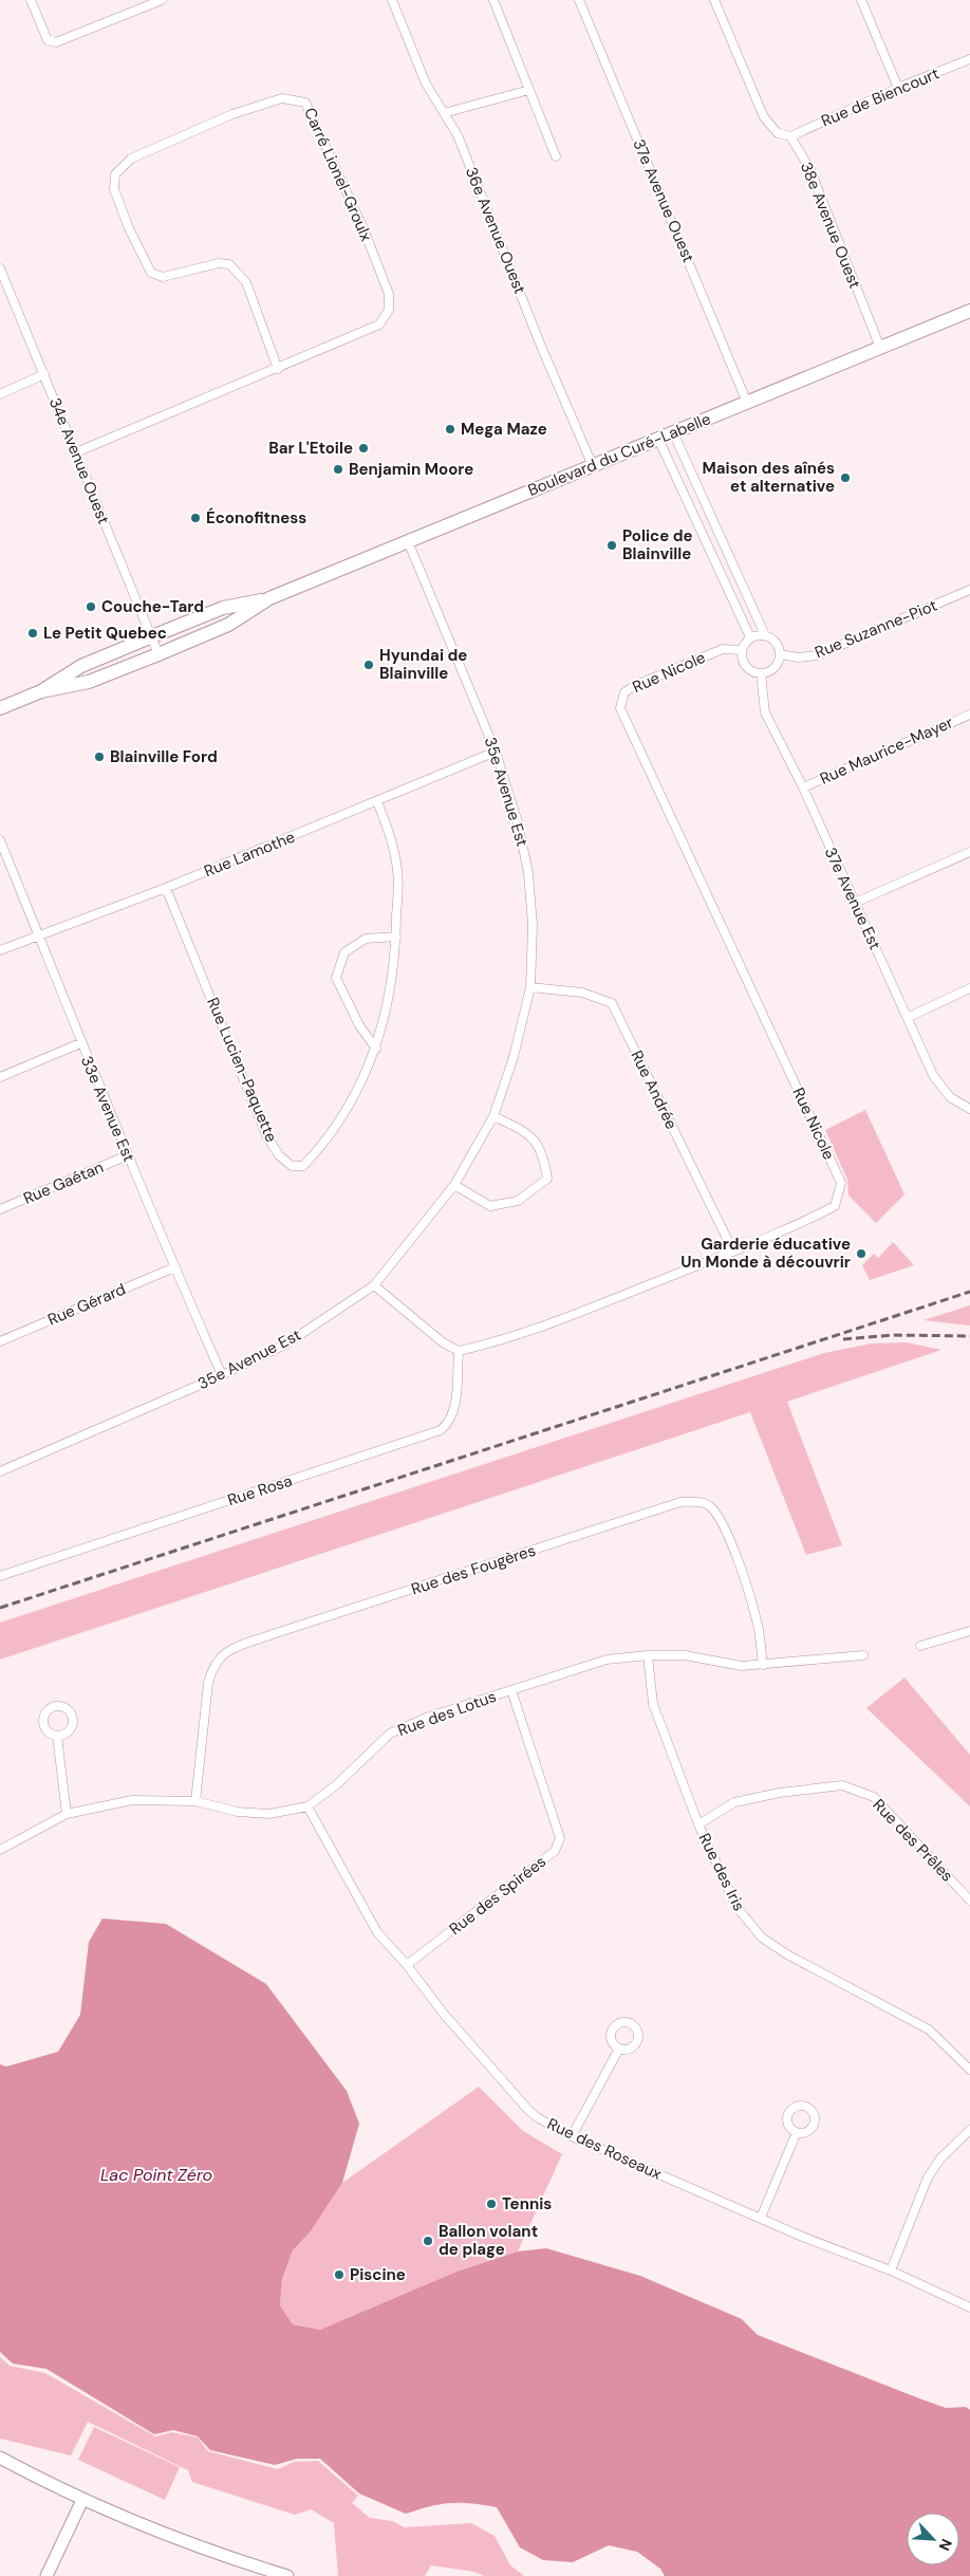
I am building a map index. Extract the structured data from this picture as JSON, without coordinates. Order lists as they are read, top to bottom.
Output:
{
  "streets": {
    "main road": ["Boulevard du Curé-Labelle"],
    "street": [
      "Rue de Biencourt",
      "Carré Lionel-Groulx",
      "37e Avenue Ouest",
      "38e Avenue Ouest",
      "36e Avenue Ouest",
      "34e Avenue Ouest",
      "Rue Suzanne-Piot",
      "Rue Nicole",
      "Rue Maurice-Mayer",
      "35e Avenue Est",
      "Rue Lamothe",
      "37e Avenue Est",
      "Rue Lucien-Paquette",
      "Rue Andrée",
      "33e Avenue Est",
      "Rue Gaétan",
      "Rue Gérard",
      "Rue Rosa",
      "Rue des Fougères",
      "Rue des Lotus",
      "Rue des Prêles",
      "Rue des Iris",
      "Rue des Spirées",
      "Rue des Roseaux"
    ]
  },
  "crossings": [
    ["Rue de Biencourt", "38e Avenue Ouest"],
    ["Carré Lionel-Groulx", "34e Avenue Ouest"],
    ["37e Avenue Ouest", "Boulevard du Curé-Labelle"],
    ["38e Avenue Ouest", "Boulevard du Curé-Labelle"],
    ["36e Avenue Ouest", "Boulevard du Curé-Labelle"],
    ["Boulevard du Curé-Labelle", "34e Avenue Ouest"],
    ["Boulevard du Curé-Labelle", "35e Avenue Est"],
    ["Rue Suzanne-Piot", "Rue Nicole"],
    ["Rue Suzanne-Piot", "37e Avenue Est"],
    ["Rue Nicole", "37e Avenue Est"],
    ["Rue Nicole", "Rue Andrée"],
    ["Rue Nicole", "Rue Rosa"],
    ["Rue Maurice-Mayer", "37e Avenue Est"],
    ["35e Avenue Est", "Rue Lamothe"],
    ["35e Avenue Est", "Rue Andrée"],
    ["35e Avenue Est", "33e Avenue Est"],
    ["Rue Lamothe", "Rue Lucien-Paquette"],
    ["Rue Lamothe", "33e Avenue Est"],
    ["33e Avenue Est", "Rue Gaétan"],
    ["33e Avenue Est", "Rue Gérard"],
    ["Rue des Fougères", "Rue des Lotus"],
    ["Rue des Lotus", "Rue des Iris"],
    ["Rue des Lotus", "Rue des Spirées"],
    ["Rue des Lotus", "Rue des Roseaux"],
    ["Rue des Prêles", "Rue des Iris"],
    ["Rue des Spirées", "Rue des Roseaux"]
  ],
  "water": ["Lac Point Zéro"],
  "places": [
    "Mega Maze",
    "Bar L'Etoile",
    "Benjamin Moore",
    "Maison des aînés et alternative",
    "Éconofitness",
    "Police de Blainville",
    "Couche-Tard",
    "Le Petit Quebec",
    "Hyundai de Blainville",
    "Blainville Ford",
    "Garderie éducative Un Monde à découvrir",
    "Tennis",
    "Ballon volant de plage",
    "Piscine"
  ],
  "north": "bottom right"
}
